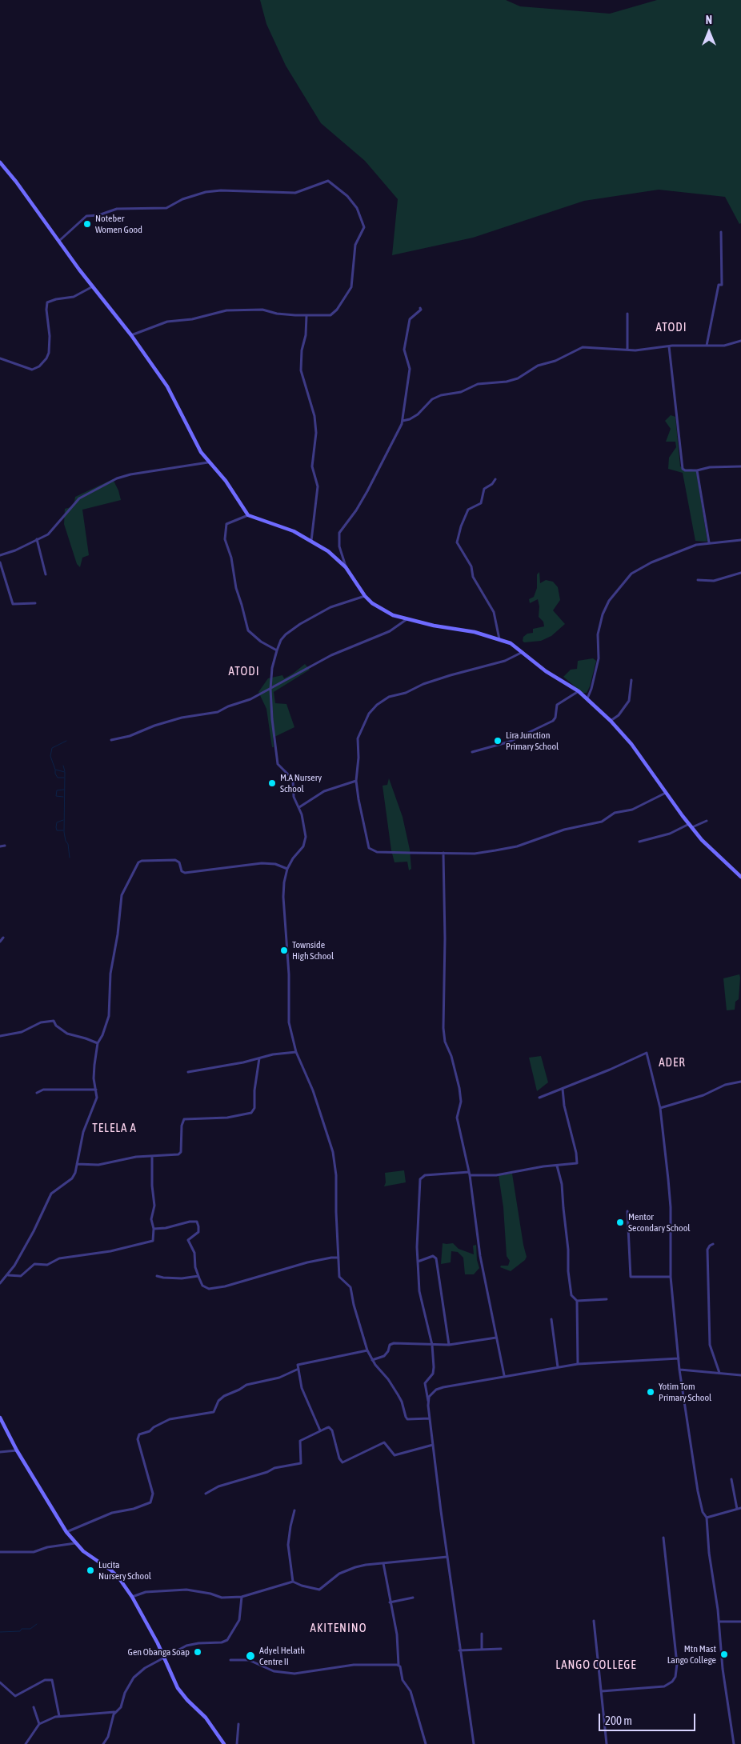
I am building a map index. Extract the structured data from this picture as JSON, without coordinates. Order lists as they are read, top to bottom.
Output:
{
  "districts": [
    "ATODI",
    "ATODI",
    "ADER",
    "TELELA A",
    "AKITENINO",
    "LANGO COLLEGE"
  ],
  "places": [
    "Noteber Women Good",
    "Lira Junction Primary School",
    "M.A Nursery School",
    "Townside High School",
    "Mentor Secondary School",
    "Yotim Tom Primary School",
    "Lucita Nursery School",
    "Gen Obanga Soap",
    "Mtn Mast Lango College",
    "Adyel Helath Centre II"
  ],
  "scale_bar": "200 m",
  "north": "top"
}
